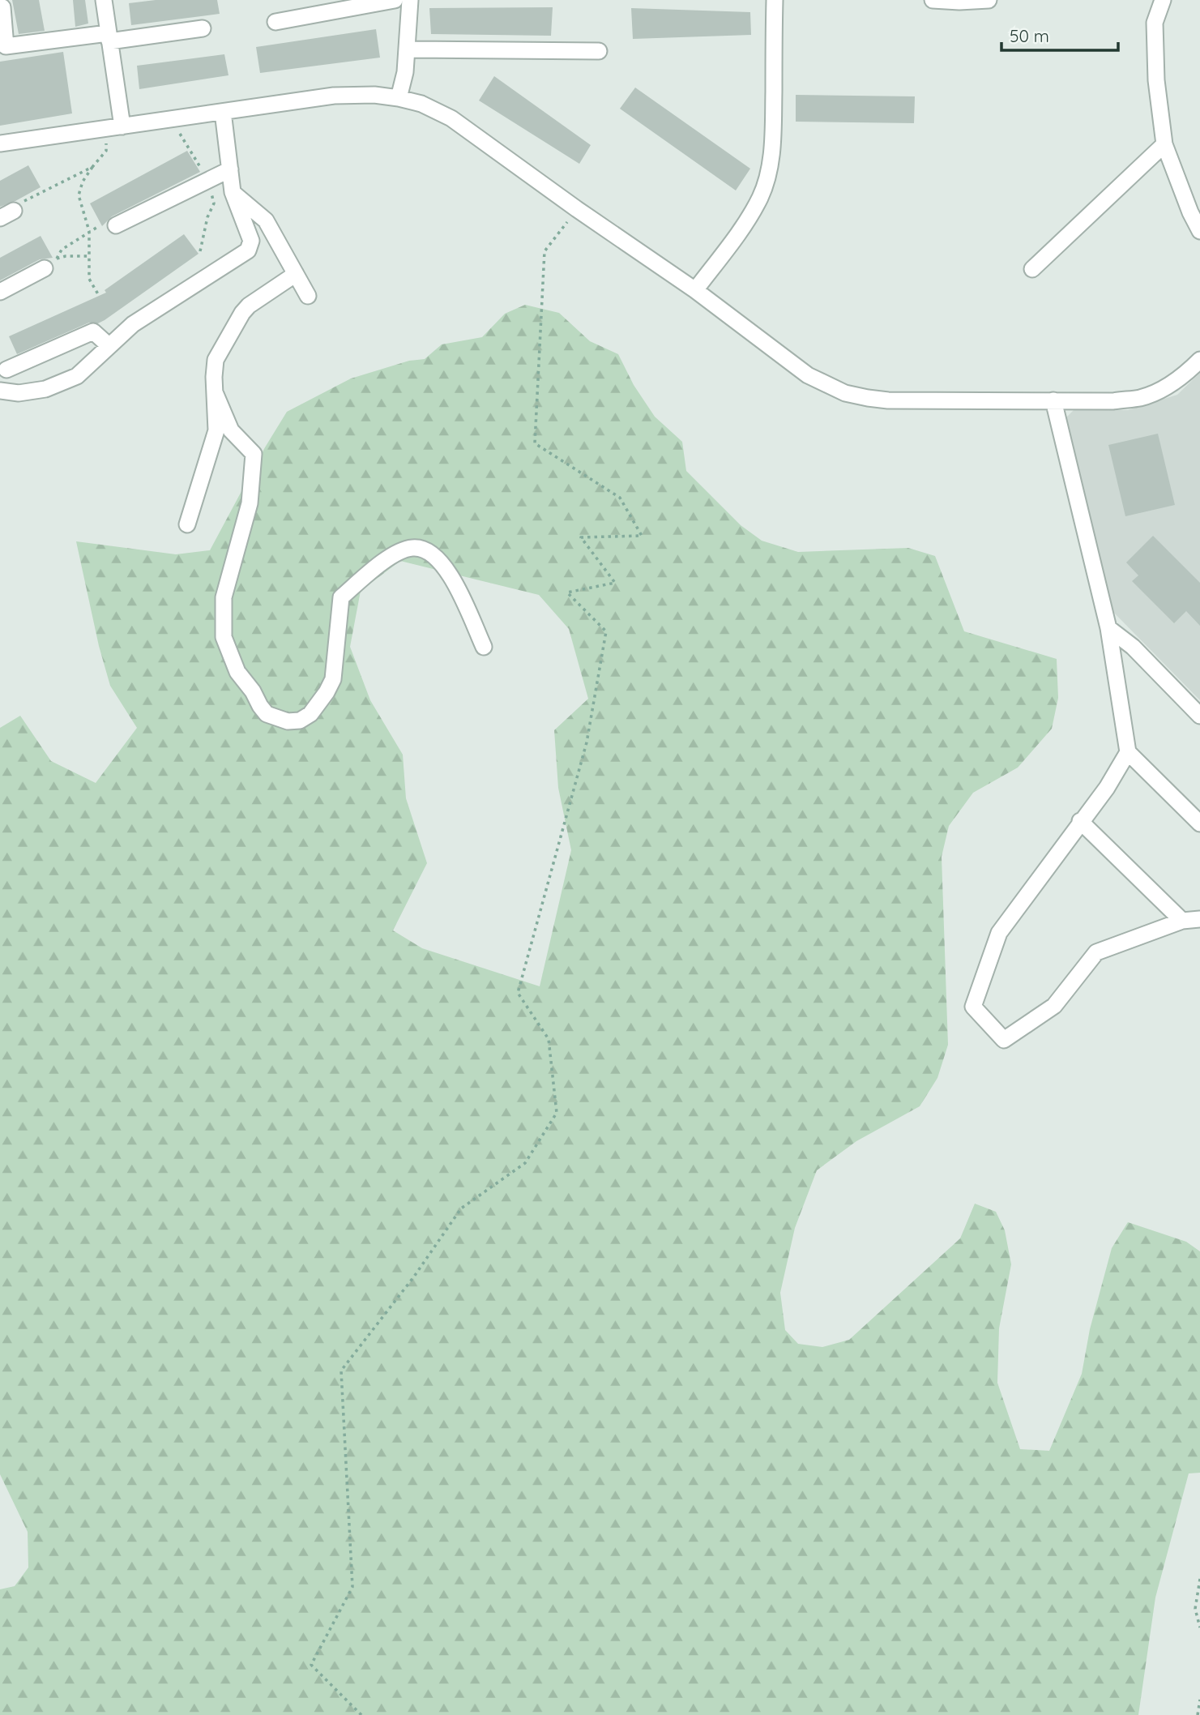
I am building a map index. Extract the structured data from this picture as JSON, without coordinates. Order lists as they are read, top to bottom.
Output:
{
  "scale_bar": "50 m"
}
